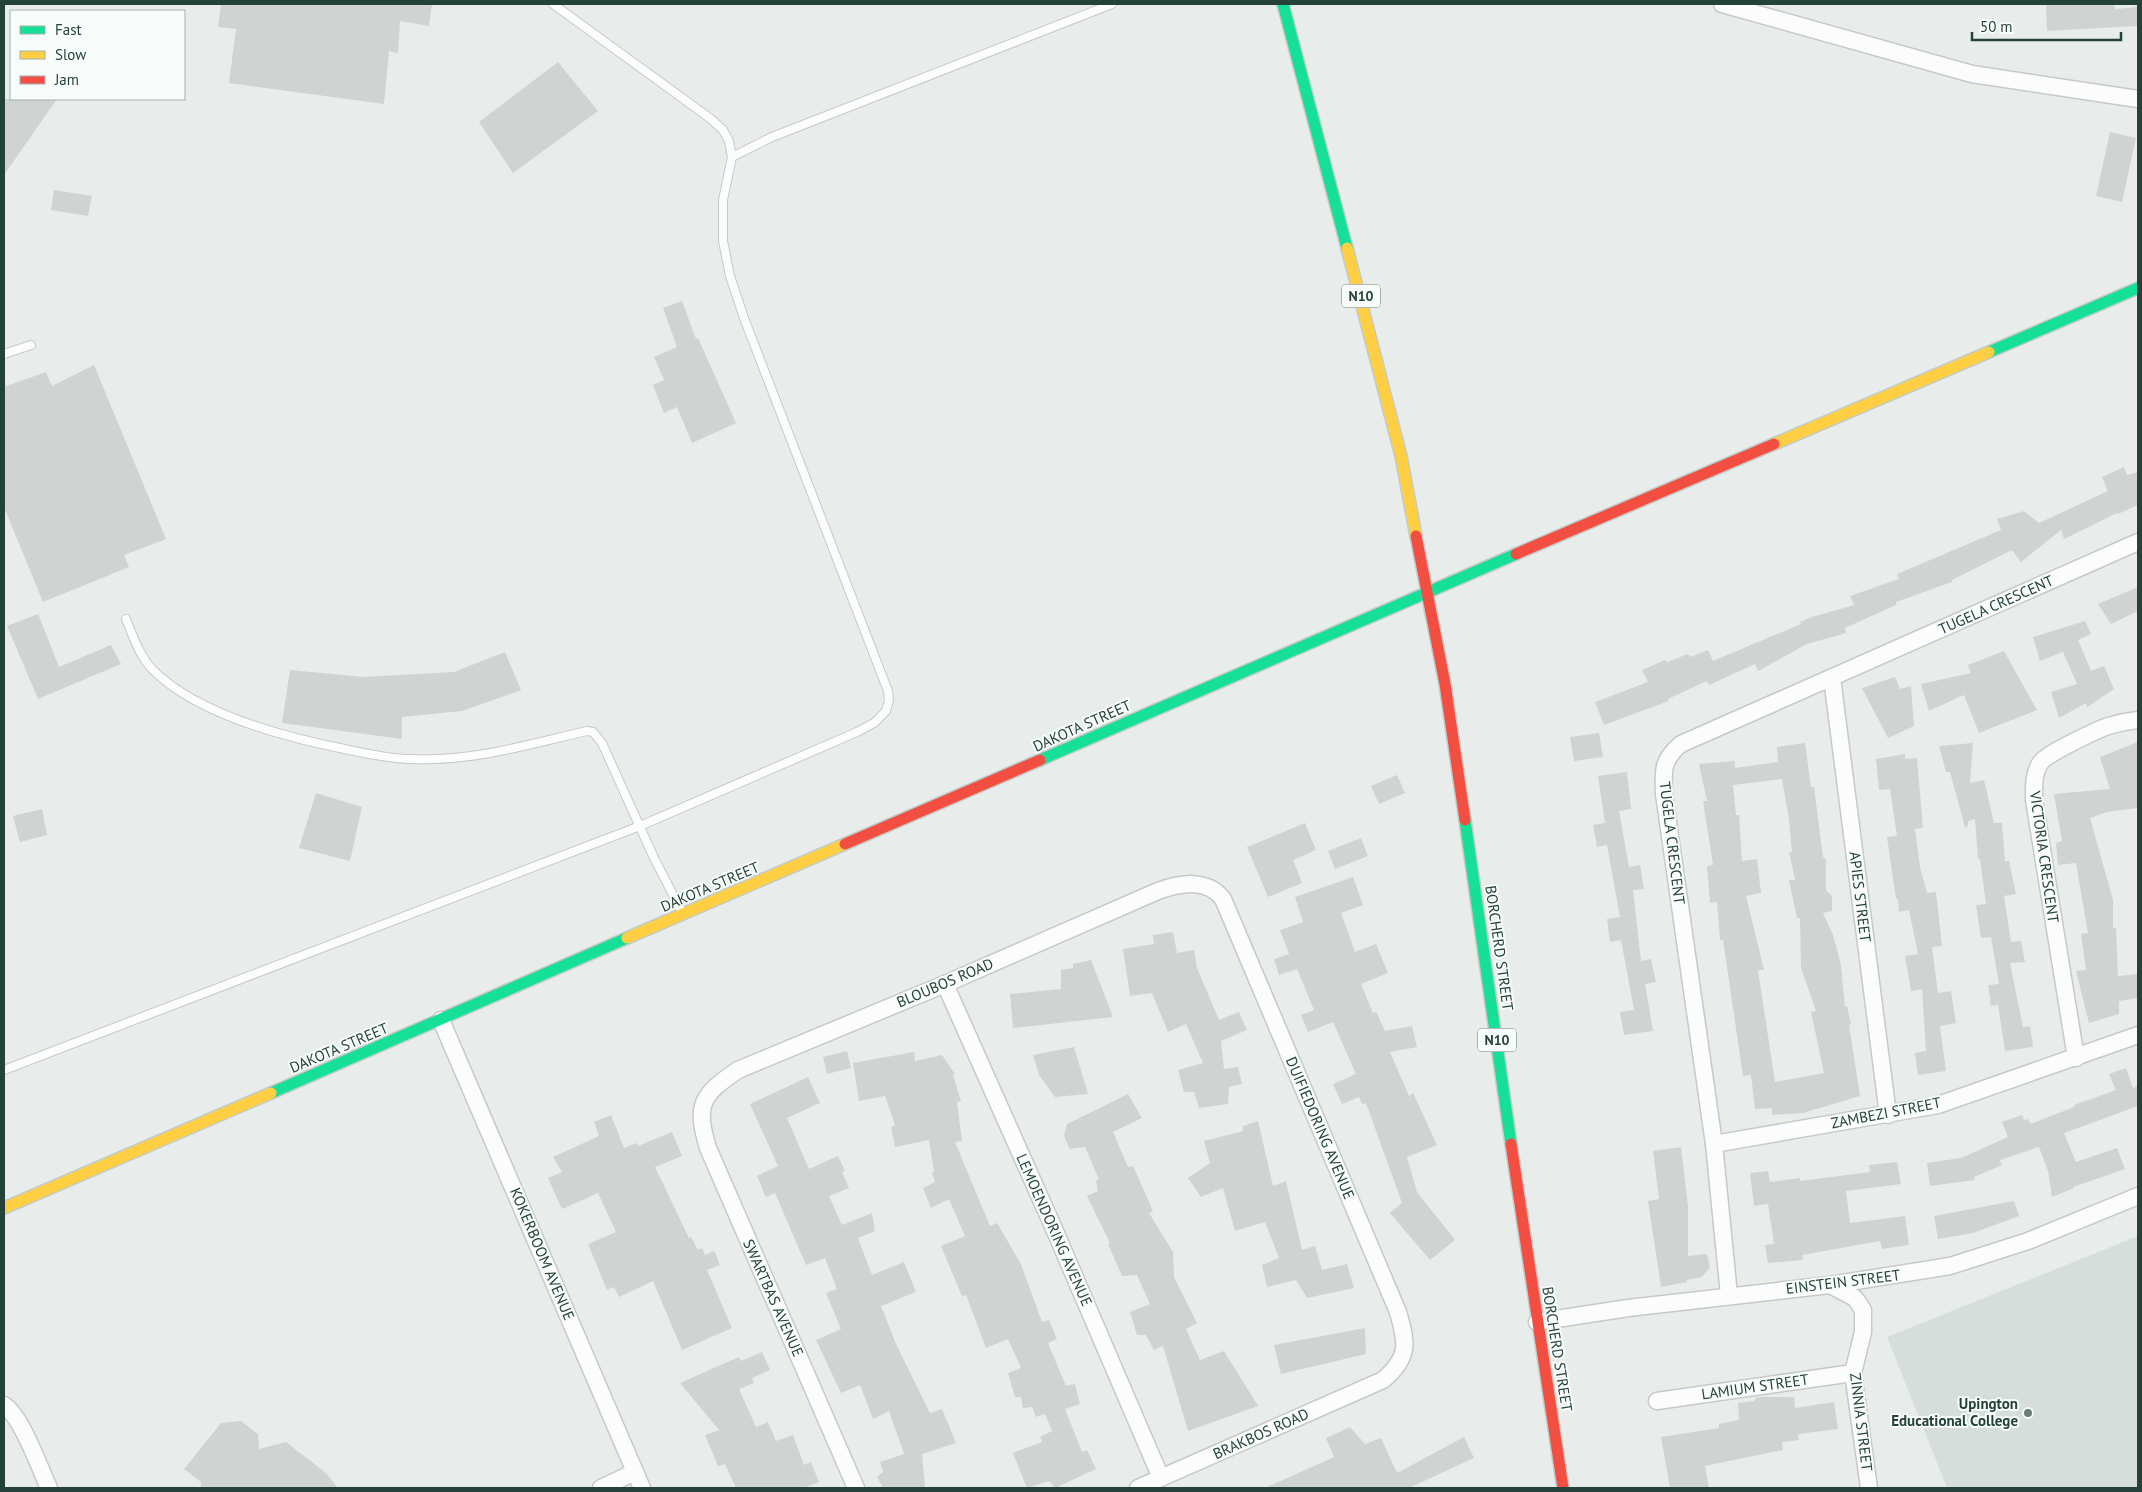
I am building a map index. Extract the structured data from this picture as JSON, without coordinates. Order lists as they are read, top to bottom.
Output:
{
  "streets": {
    "main road": ["N10", "DAKOTA STREET", "BORCHERD STREET"],
    "street": [
      "TUGELA CRESCENT",
      "VICTORIA CRESCENT",
      "APIES STREET",
      "BLOUBOS ROAD",
      "ZAMBEZI STREET",
      "DUIFIEDORING AVENUE",
      "LEMOENDORING AVENUE",
      "KOKERBOOM AVENUE",
      "EINSTEIN STREET",
      "SWARTBAS AVENUE",
      "LAMIUM STREET",
      "ZINNIA STREET",
      "BRAKBOS ROAD"
    ]
  },
  "crossings": [
    ["N10", "DAKOTA STREET"],
    ["N10", "BORCHERD STREET"],
    ["TUGELA CRESCENT", "APIES STREET"],
    ["TUGELA CRESCENT", "ZAMBEZI STREET"],
    ["TUGELA CRESCENT", "EINSTEIN STREET"],
    ["DAKOTA STREET", "BORCHERD STREET"],
    ["DAKOTA STREET", "KOKERBOOM AVENUE"],
    ["VICTORIA CRESCENT", "ZAMBEZI STREET"],
    ["APIES STREET", "ZAMBEZI STREET"],
    ["BORCHERD STREET", "EINSTEIN STREET"],
    ["BLOUBOS ROAD", "DUIFIEDORING AVENUE"],
    ["BLOUBOS ROAD", "LEMOENDORING AVENUE"],
    ["BLOUBOS ROAD", "SWARTBAS AVENUE"],
    ["DUIFIEDORING AVENUE", "BRAKBOS ROAD"],
    ["LEMOENDORING AVENUE", "BRAKBOS ROAD"],
    ["EINSTEIN STREET", "ZINNIA STREET"],
    ["LAMIUM STREET", "ZINNIA STREET"]
  ],
  "places": ["Upington Educational College"],
  "legend": ["Fast", "Slow", "Jam"],
  "scale_bar": "50 m"
}
